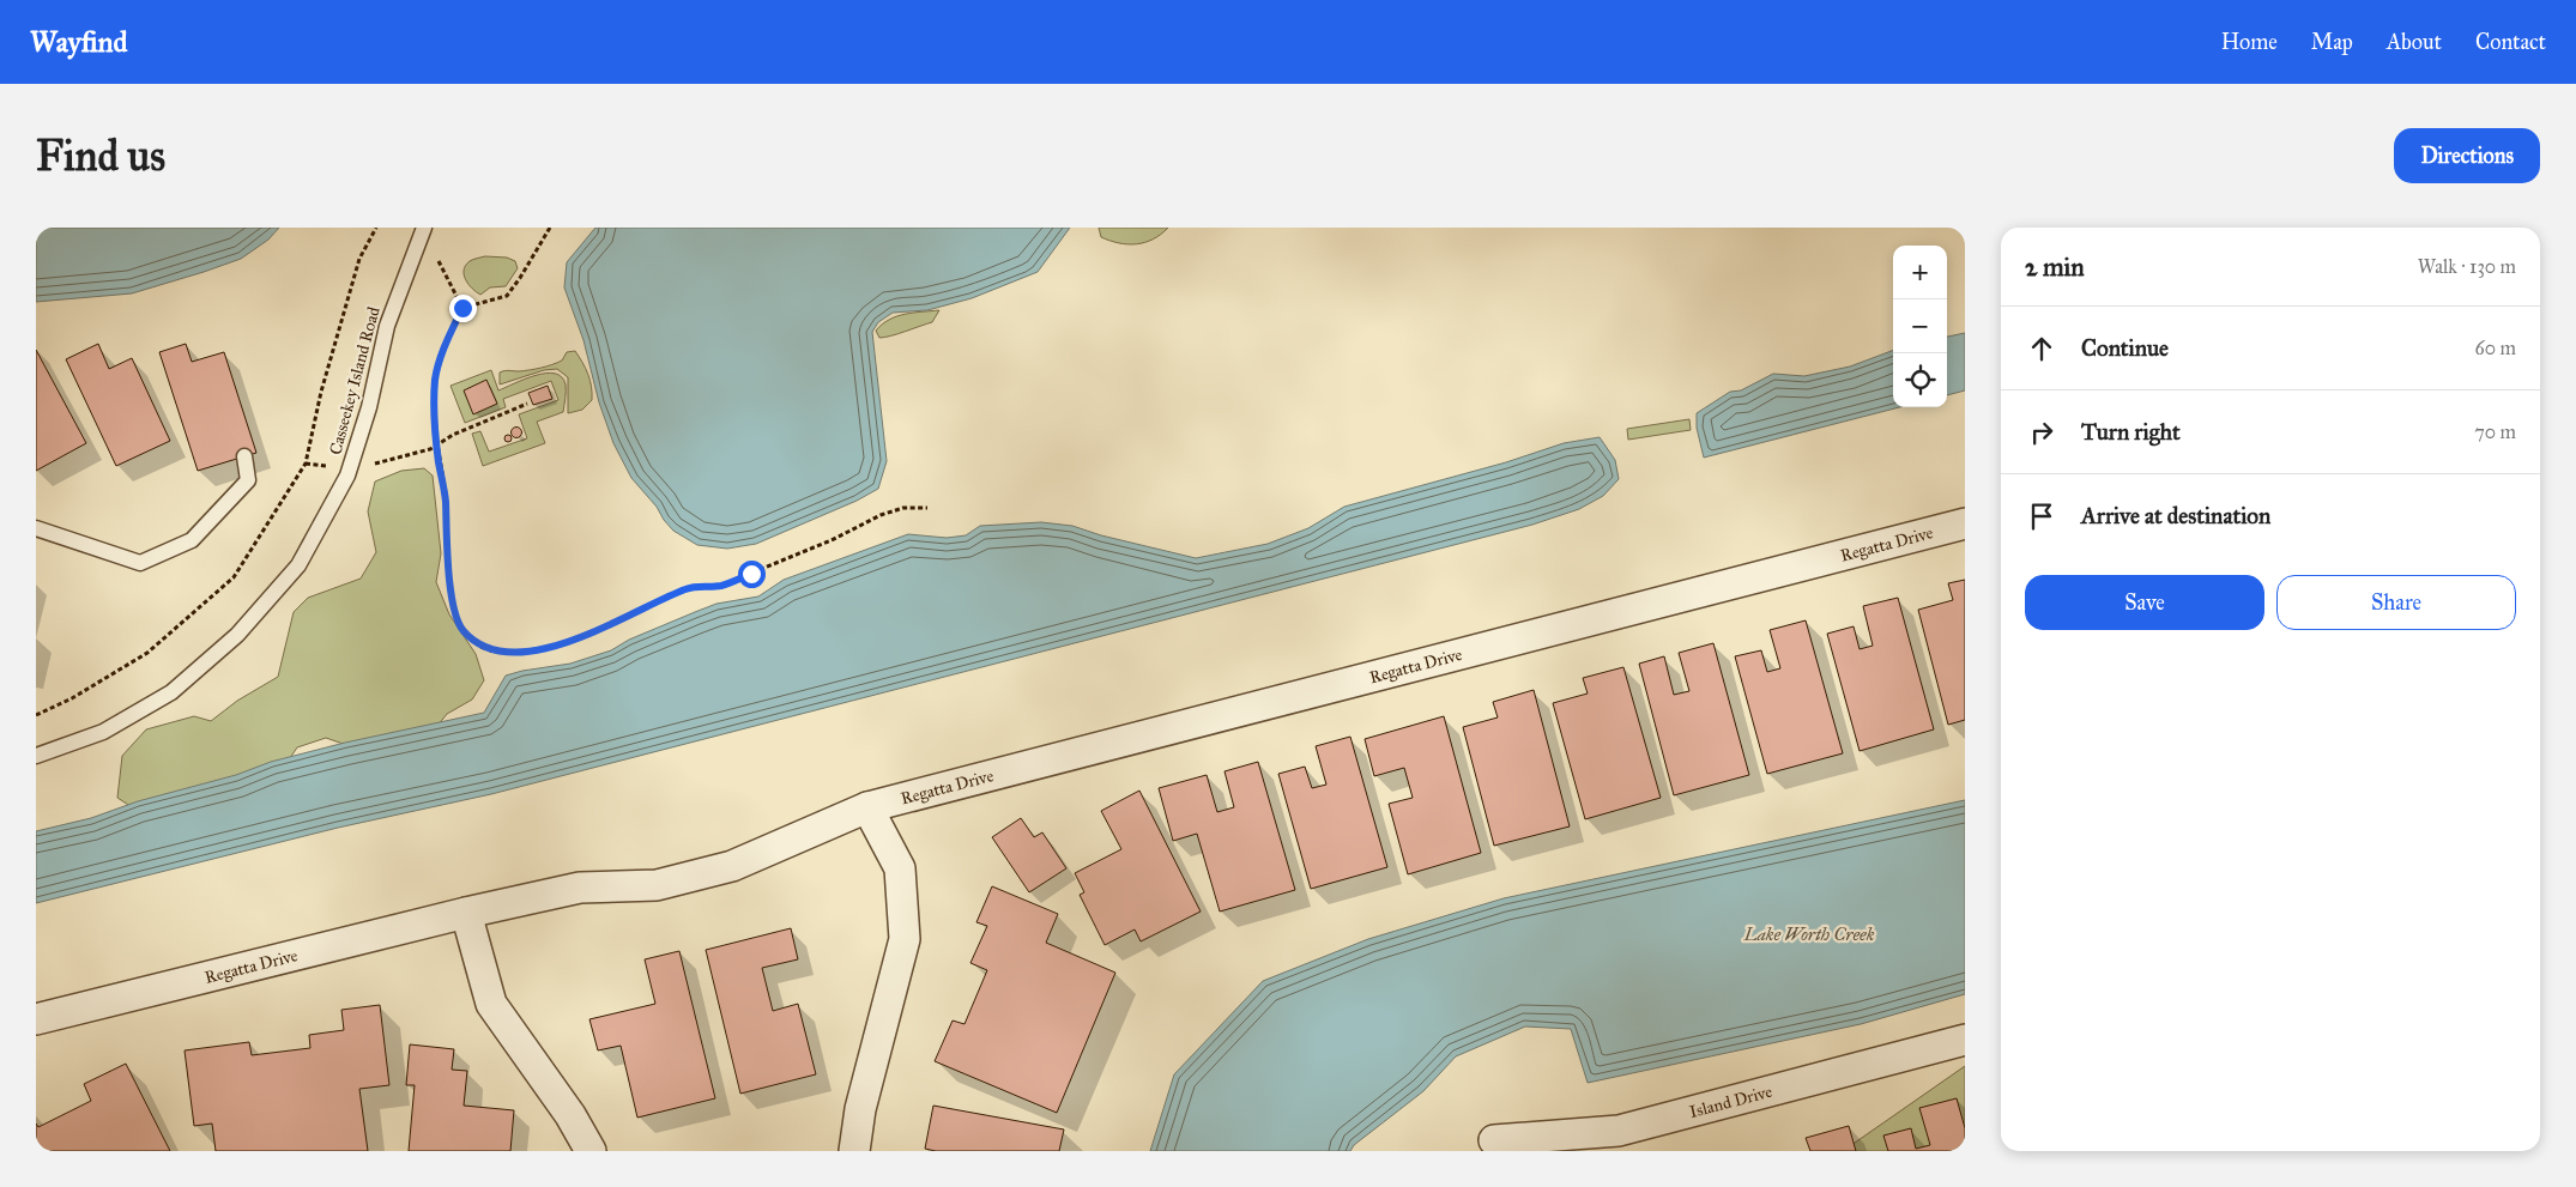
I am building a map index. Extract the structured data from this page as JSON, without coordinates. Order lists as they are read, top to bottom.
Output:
{
  "streets": {
    "street": ["Regatta Drive", "Island Drive"],
    "lane": ["Casseekey Island Road"]
  },
  "water": ["Lake Worth Creek"],
  "page": {
    "header": "Wayfind",
    "nav": [
      "Home",
      "Map",
      "About",
      "Contact"
    ],
    "buttons": [
      "Directions",
      ["Save", "Share"]
    ],
    "title": "Find us",
    "heading": ["2 min", "Walk · 130 m"],
    "map_buttons": ["+", "−"],
    "list": [
      ["Continue", "60 m"],
      ["Turn right", "70 m"],
      "Arrive at destination"
    ]
  }
}
